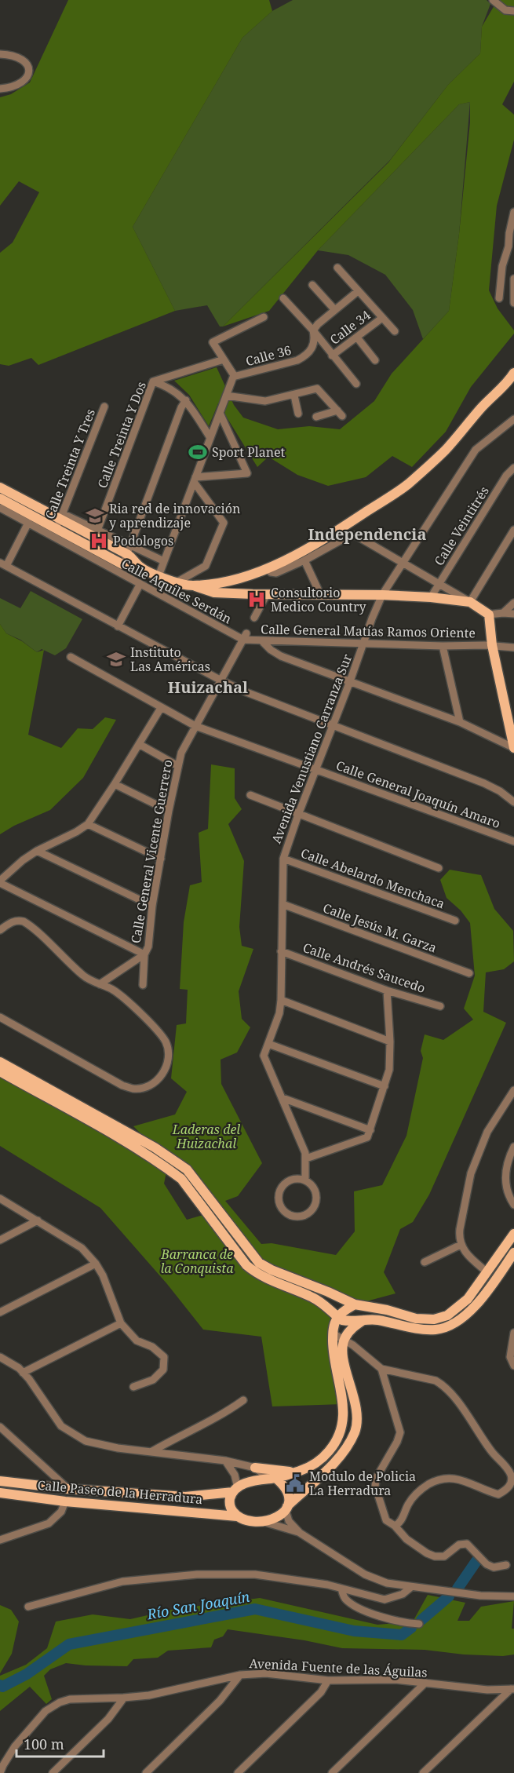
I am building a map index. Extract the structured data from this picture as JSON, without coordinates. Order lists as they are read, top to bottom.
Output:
{
  "streets": {
    "main road": ["Calle Paseo de la Herradura"],
    "street": [
      "Calle 34",
      "Calle 36",
      "Calle Treinta Y Dos",
      "Calle Treinta Y Tres",
      "Calle Veintitrés",
      "Calle Aquiles Serdán",
      "Calle General Matías Ramos Oriente",
      "Avenida Venustiano Carranza Sur",
      "Calle General Joaquín Amaro",
      "Calle General Vicente Guerrero",
      "Calle Abelardo Menchaca",
      "Calle Jesús M. Garza",
      "Calle Andrés Saucedo",
      "Avenida Fuente de las Águilas"
    ]
  },
  "crossings": [
    ["Calle Aquiles Serdán", "Calle General Matías Ramos Oriente"],
    ["Calle Aquiles Serdán", "Calle General Vicente Guerrero"],
    ["Calle General Matías Ramos Oriente", "Avenida Venustiano Carranza Sur"],
    ["Calle General Matías Ramos Oriente", "Calle General Vicente Guerrero"],
    ["Avenida Venustiano Carranza Sur", "Calle General Joaquín Amaro"],
    ["Avenida Venustiano Carranza Sur", "Calle Abelardo Menchaca"],
    ["Avenida Venustiano Carranza Sur", "Calle Jesús M. Garza"],
    ["Avenida Venustiano Carranza Sur", "Calle Andrés Saucedo"],
    ["Calle General Joaquín Amaro", "Calle General Vicente Guerrero"]
  ],
  "districts": ["Independencia", "Huizachal"],
  "water": ["Río San Joaquín"],
  "parks": ["Laderas del Huizachal", "Barranca de la Conquista"],
  "places": {
    "sports": ["Sport Planet"],
    "school or university": ["Ria red de innovación y aprendizaje", "Instituto Las Américas"],
    "hospital": ["Podologos", "Consultorio Medico Country"],
    "public building": ["Modulo de Policia La Herradura"]
  },
  "scale_bar": "100 m"
}
